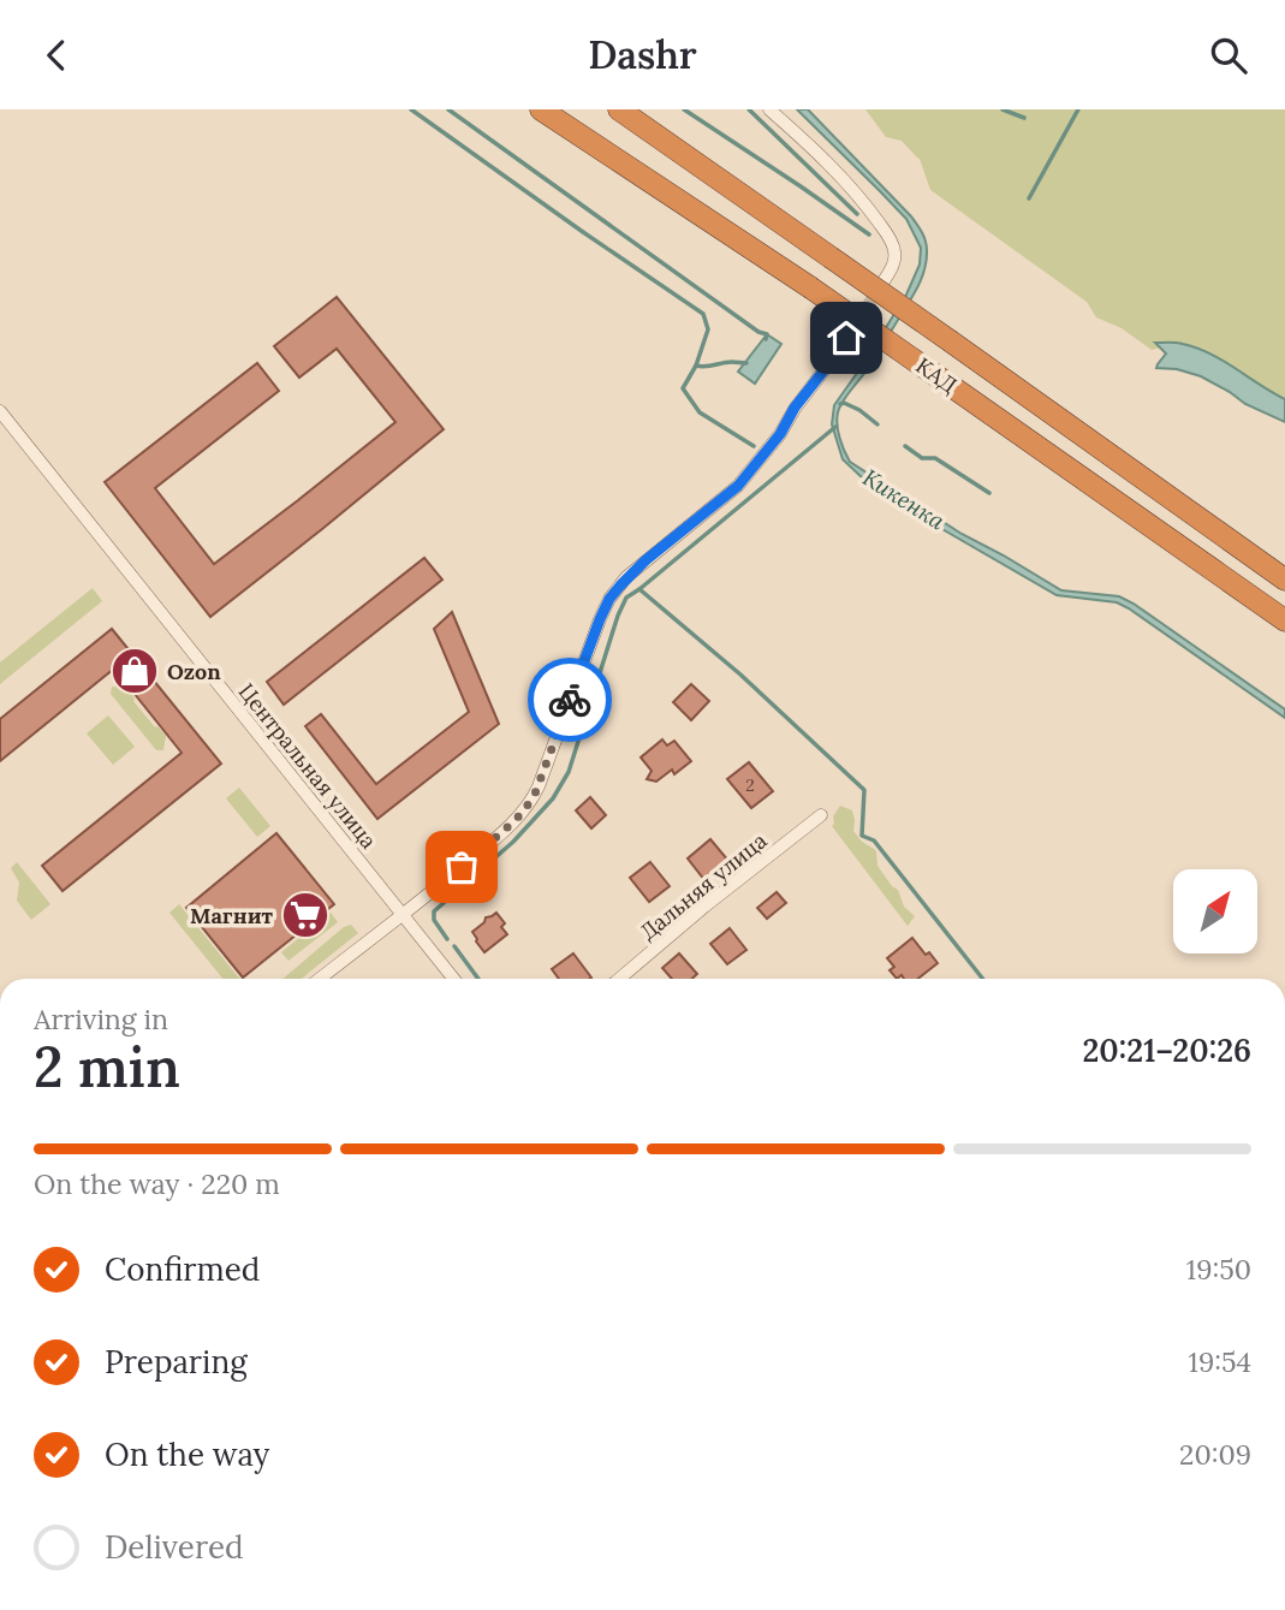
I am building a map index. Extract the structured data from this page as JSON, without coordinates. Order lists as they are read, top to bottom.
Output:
{
  "streets": {
    "highway": ["КАД"],
    "street": ["Центральная улица", "Дальняя улица"]
  },
  "water": ["Кикенка"],
  "places": {
    "shop": ["Ozon"],
    "supermarket": ["Магнит"]
  },
  "house_numbers": ["2"],
  "north": "top right",
  "page": {
    "header": "Dashr",
    "heading": ["2 min", "Arriving in", "20:21–20:26"],
    "bar": "On the way · 220 m",
    "list": [
      ["Confirmed", "19:50"],
      ["Preparing", "19:54"],
      ["On the way", "20:09"],
      "Delivered"
    ]
  }
}
